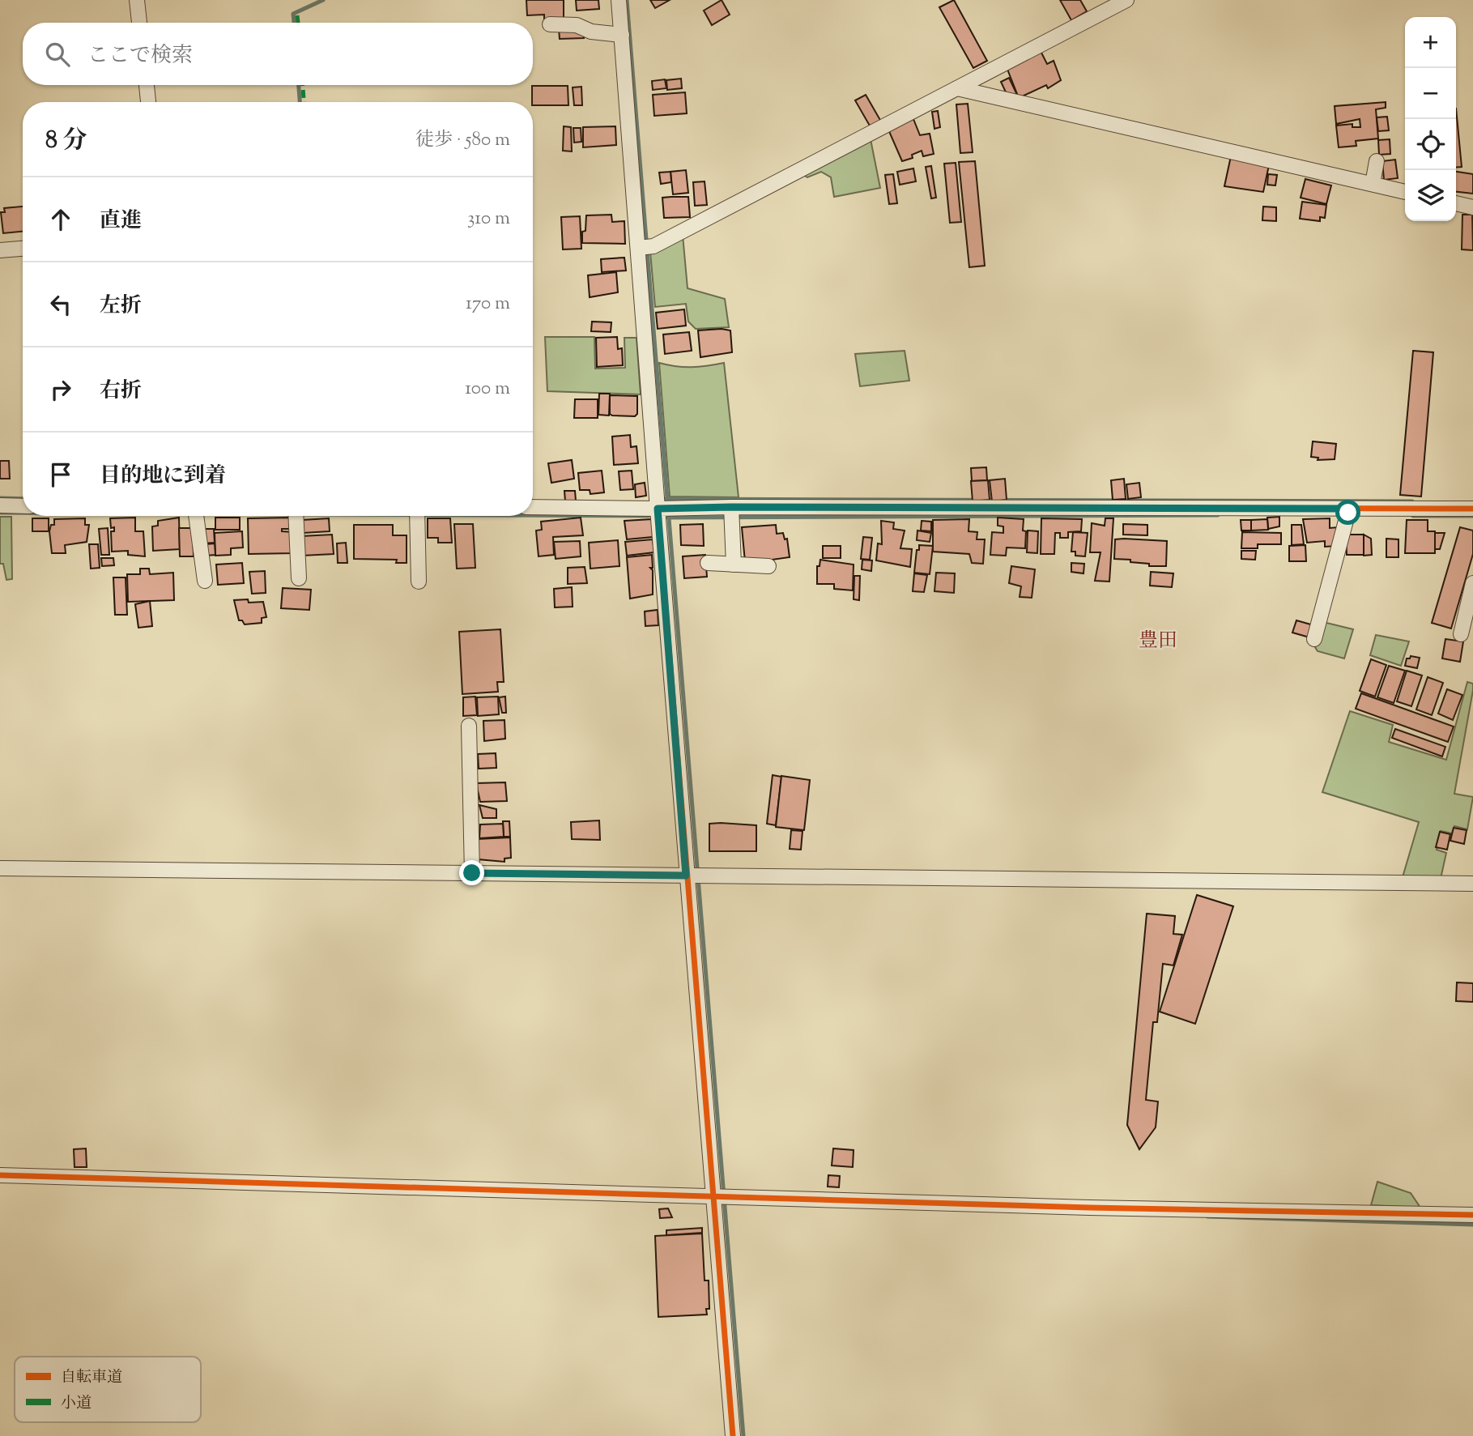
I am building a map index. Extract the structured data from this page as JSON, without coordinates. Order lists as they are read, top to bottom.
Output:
{
  "districts": ["豊田"],
  "legend": ["自転車道", "小道"],
  "page": {
    "map_buttons": ["+", "−"],
    "search": "ここで検索",
    "heading": ["8 分", "徒歩 · 580 m"],
    "list": [
      ["直進", "310 m"],
      ["左折", "170 m"],
      ["右折", "100 m"],
      "目的地に到着"
    ]
  }
}
